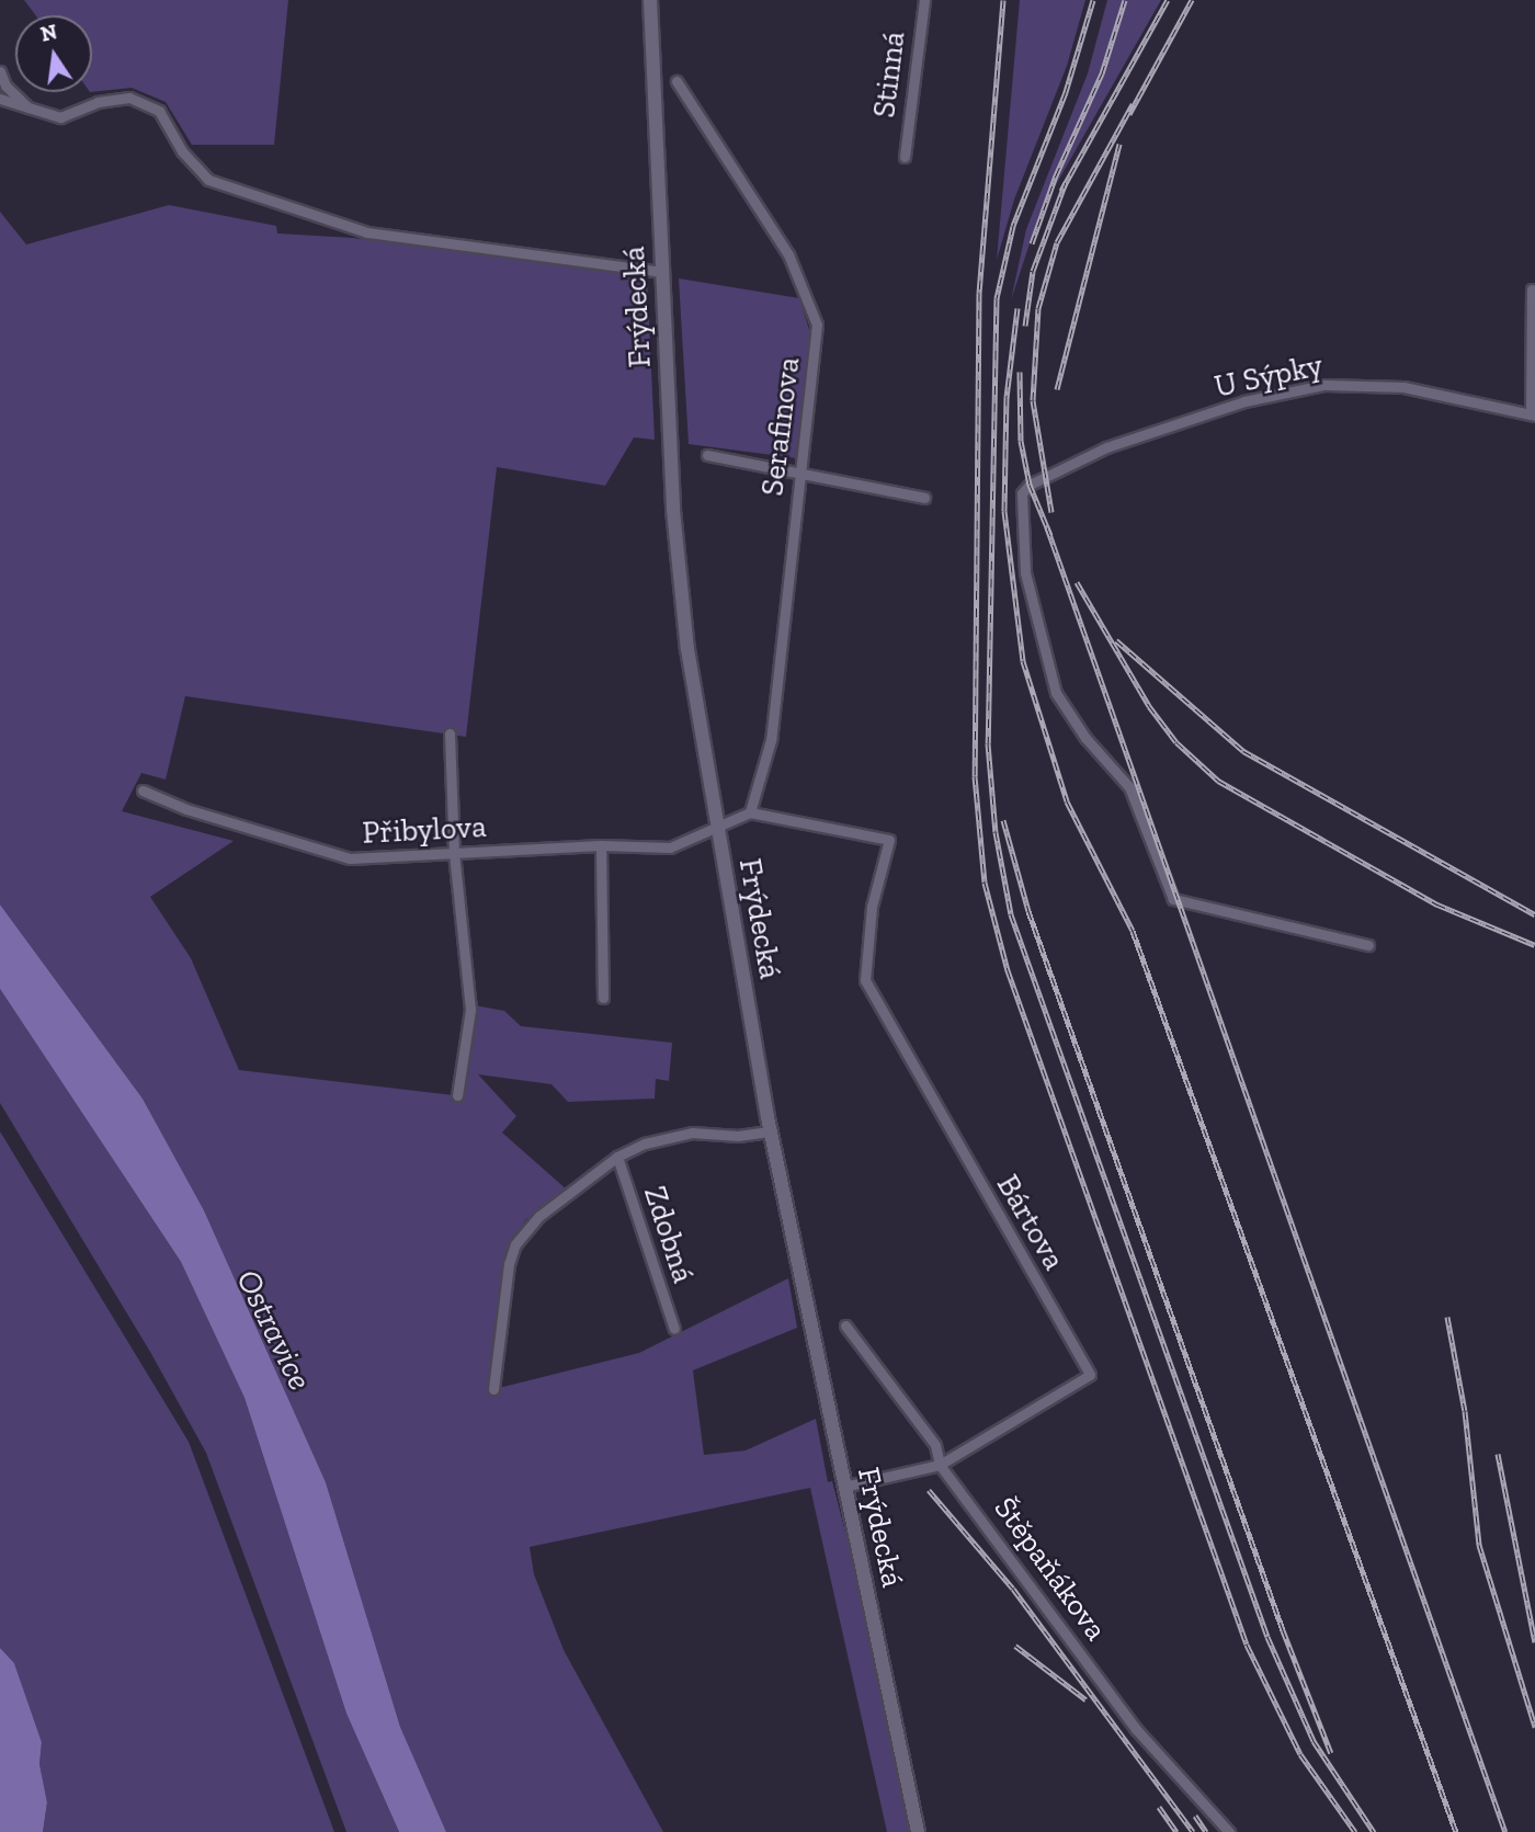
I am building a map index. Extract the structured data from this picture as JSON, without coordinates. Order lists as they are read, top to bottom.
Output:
{
  "streets": {
    "main road": ["Frýdecká"],
    "street": [
      "Stinná",
      "U Sýpky",
      "Serafinova",
      "Přibylova",
      "Bártova",
      "Zdobná",
      "Štěpaňákova"
    ]
  },
  "crossings": [
    ["Frýdecká", "Přibylova"],
    ["Frýdecká", "Bártova"],
    ["Serafinova", "Přibylova"],
    ["Serafinova", "Bártova"],
    ["Přibylova", "Bártova"],
    ["Bártova", "Štěpaňákova"]
  ],
  "water": ["Ostravice"],
  "north": "top"
}
